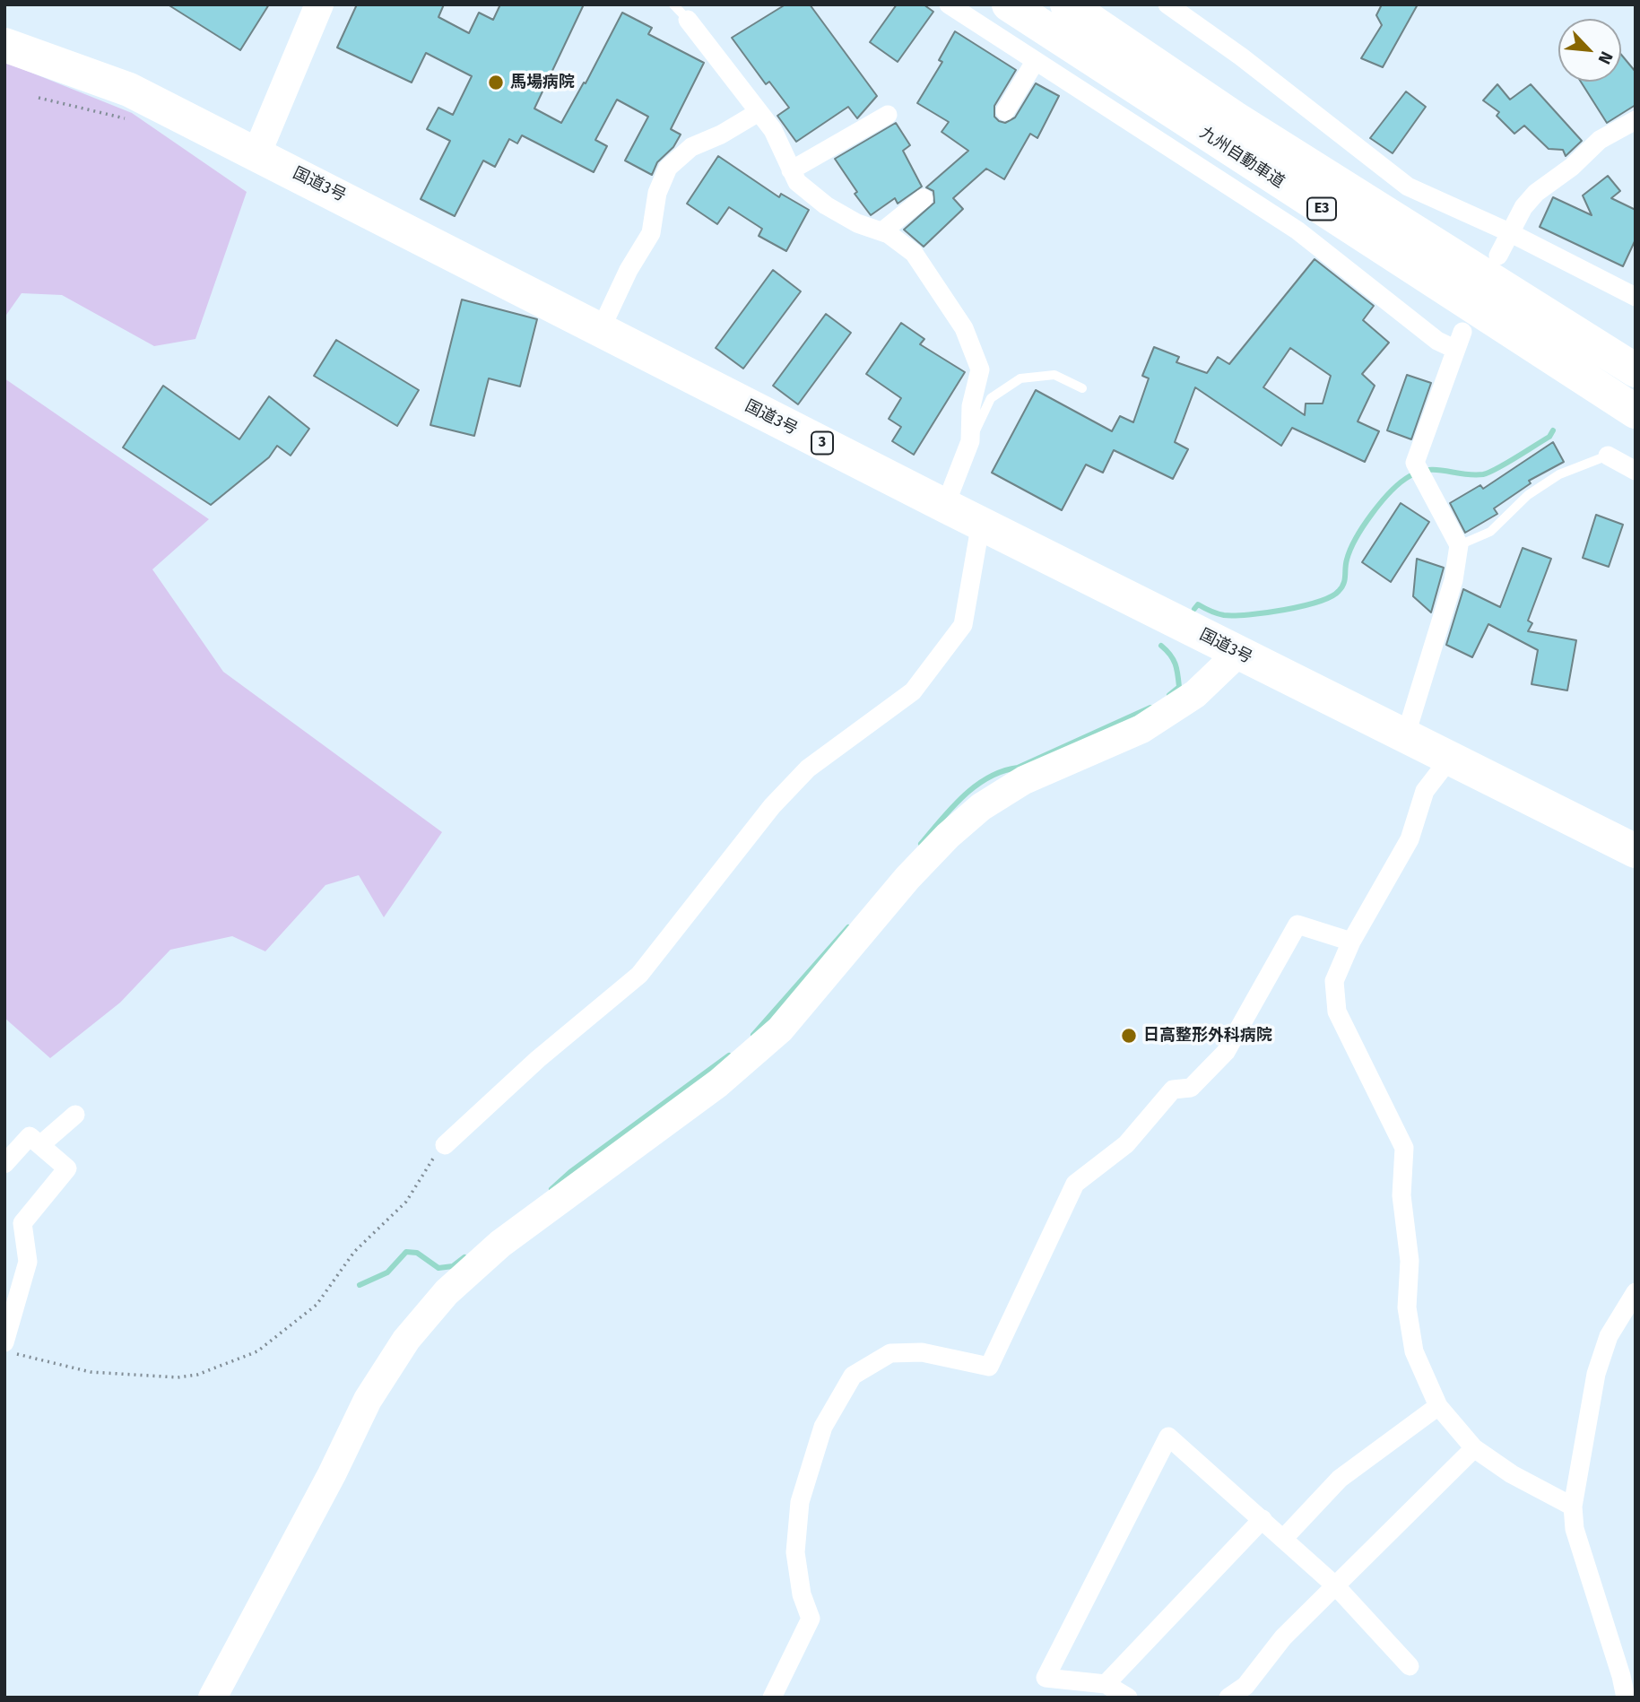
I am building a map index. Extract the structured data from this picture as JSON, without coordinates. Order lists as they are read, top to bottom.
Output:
{
  "streets": {
    "highway": [
      "九州自動車道",
      "国道3号",
      "E3",
      "3"
    ]
  },
  "places": ["馬場病院", "日高整形外科病院"],
  "north": "bottom right"
}
